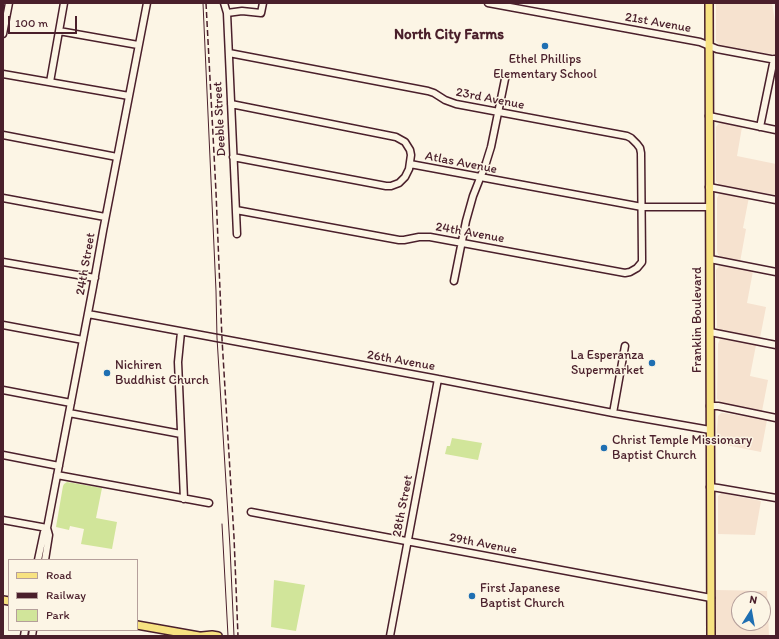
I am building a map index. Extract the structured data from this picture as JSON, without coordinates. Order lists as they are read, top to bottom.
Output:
{
  "streets": {
    "main road": ["Franklin Boulevard"],
    "street": [
      "21st Avenue",
      "23rd Avenue",
      "Deeble Street",
      "Atlas Avenue",
      "24th Avenue",
      "24th Street",
      "26th Avenue",
      "28th Street",
      "29th Avenue"
    ]
  },
  "crossings": [
    ["21st Avenue", "Franklin Boulevard"],
    ["23rd Avenue", "Deeble Street"],
    ["23rd Avenue", "Atlas Avenue"],
    ["23rd Avenue", "24th Avenue"],
    ["Deeble Street", "Atlas Avenue"],
    ["Deeble Street", "24th Avenue"],
    ["Atlas Avenue", "24th Avenue"],
    ["Atlas Avenue", "Franklin Boulevard"],
    ["24th Street", "26th Avenue"],
    ["Franklin Boulevard", "26th Avenue"],
    ["Franklin Boulevard", "29th Avenue"],
    ["26th Avenue", "28th Street"],
    ["28th Street", "29th Avenue"]
  ],
  "districts": ["North City Farms"],
  "places": [
    "Ethel Phillips Elementary School",
    "La Esperanza Supermarket",
    "Nichiren Buddhist Church",
    "Christ Temple Missionary Baptist Church",
    "First Japanese Baptist Church"
  ],
  "legend": ["Road", "Railway", "Park"],
  "scale_bar": "100 m",
  "north": "top"
}
